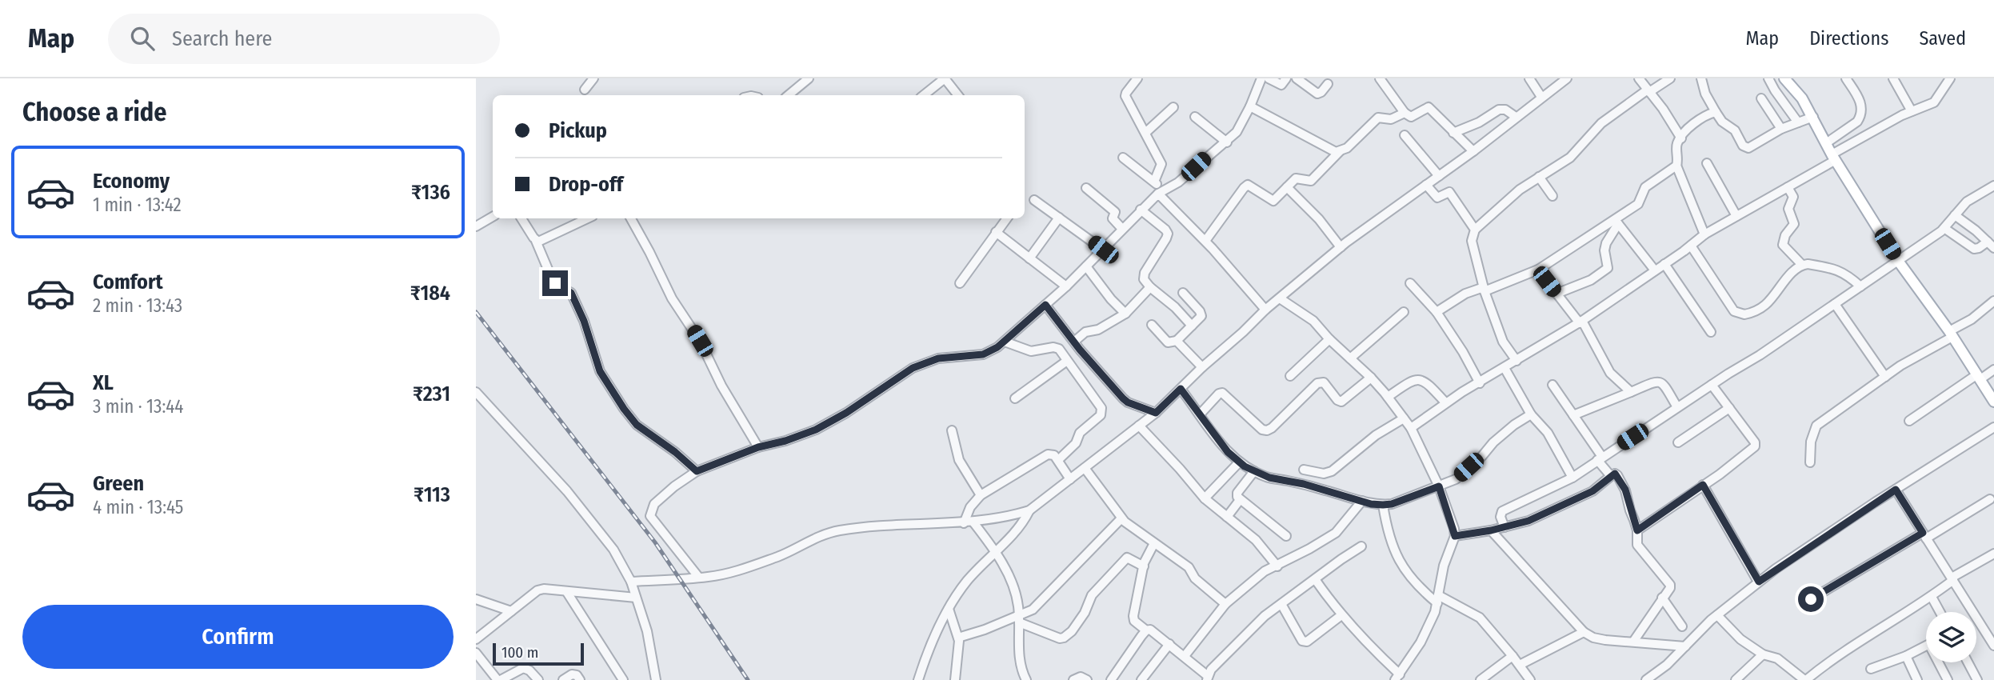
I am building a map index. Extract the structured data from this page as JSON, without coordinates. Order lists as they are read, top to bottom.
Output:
{
  "scale_bar": "100 m",
  "page": {
    "header": "Map",
    "search": "Search here",
    "nav": ["Map", "Directions", "Saved"],
    "heading": "Choose a ride",
    "banner": ["Pickup", "Drop-off"],
    "list": [
      {
        "name": "Economy",
        "note": "1 min · 13:42",
        "value": "₹136"
      },
      {
        "name": "Comfort",
        "note": "2 min · 13:43",
        "value": "₹184"
      },
      {
        "name": "XL",
        "note": "3 min · 13:44",
        "value": "₹231"
      },
      {
        "name": "Green",
        "note": "4 min · 13:45",
        "value": "₹113"
      }
    ],
    "buttons": "Confirm",
    "scale": "100 m"
  }
}
